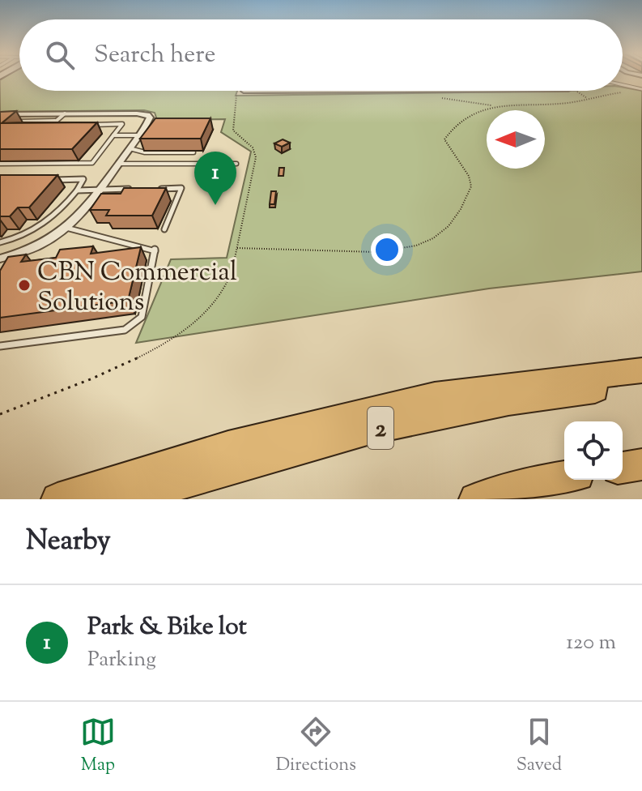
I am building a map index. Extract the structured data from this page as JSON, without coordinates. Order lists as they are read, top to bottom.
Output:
{
  "streets": {
    "highway": ["2"]
  },
  "places": ["CBN Commercial Solutions"],
  "north": "left",
  "page": {
    "search": "Search here",
    "pins": "1",
    "heading": "Nearby",
    "list": [
      {
        "mark": "1",
        "name": "Park & Bike lot",
        "note": "Parking",
        "value": "120 m"
      }
    ],
    "nav": ["Map", "Directions", "Saved"]
  }
}
